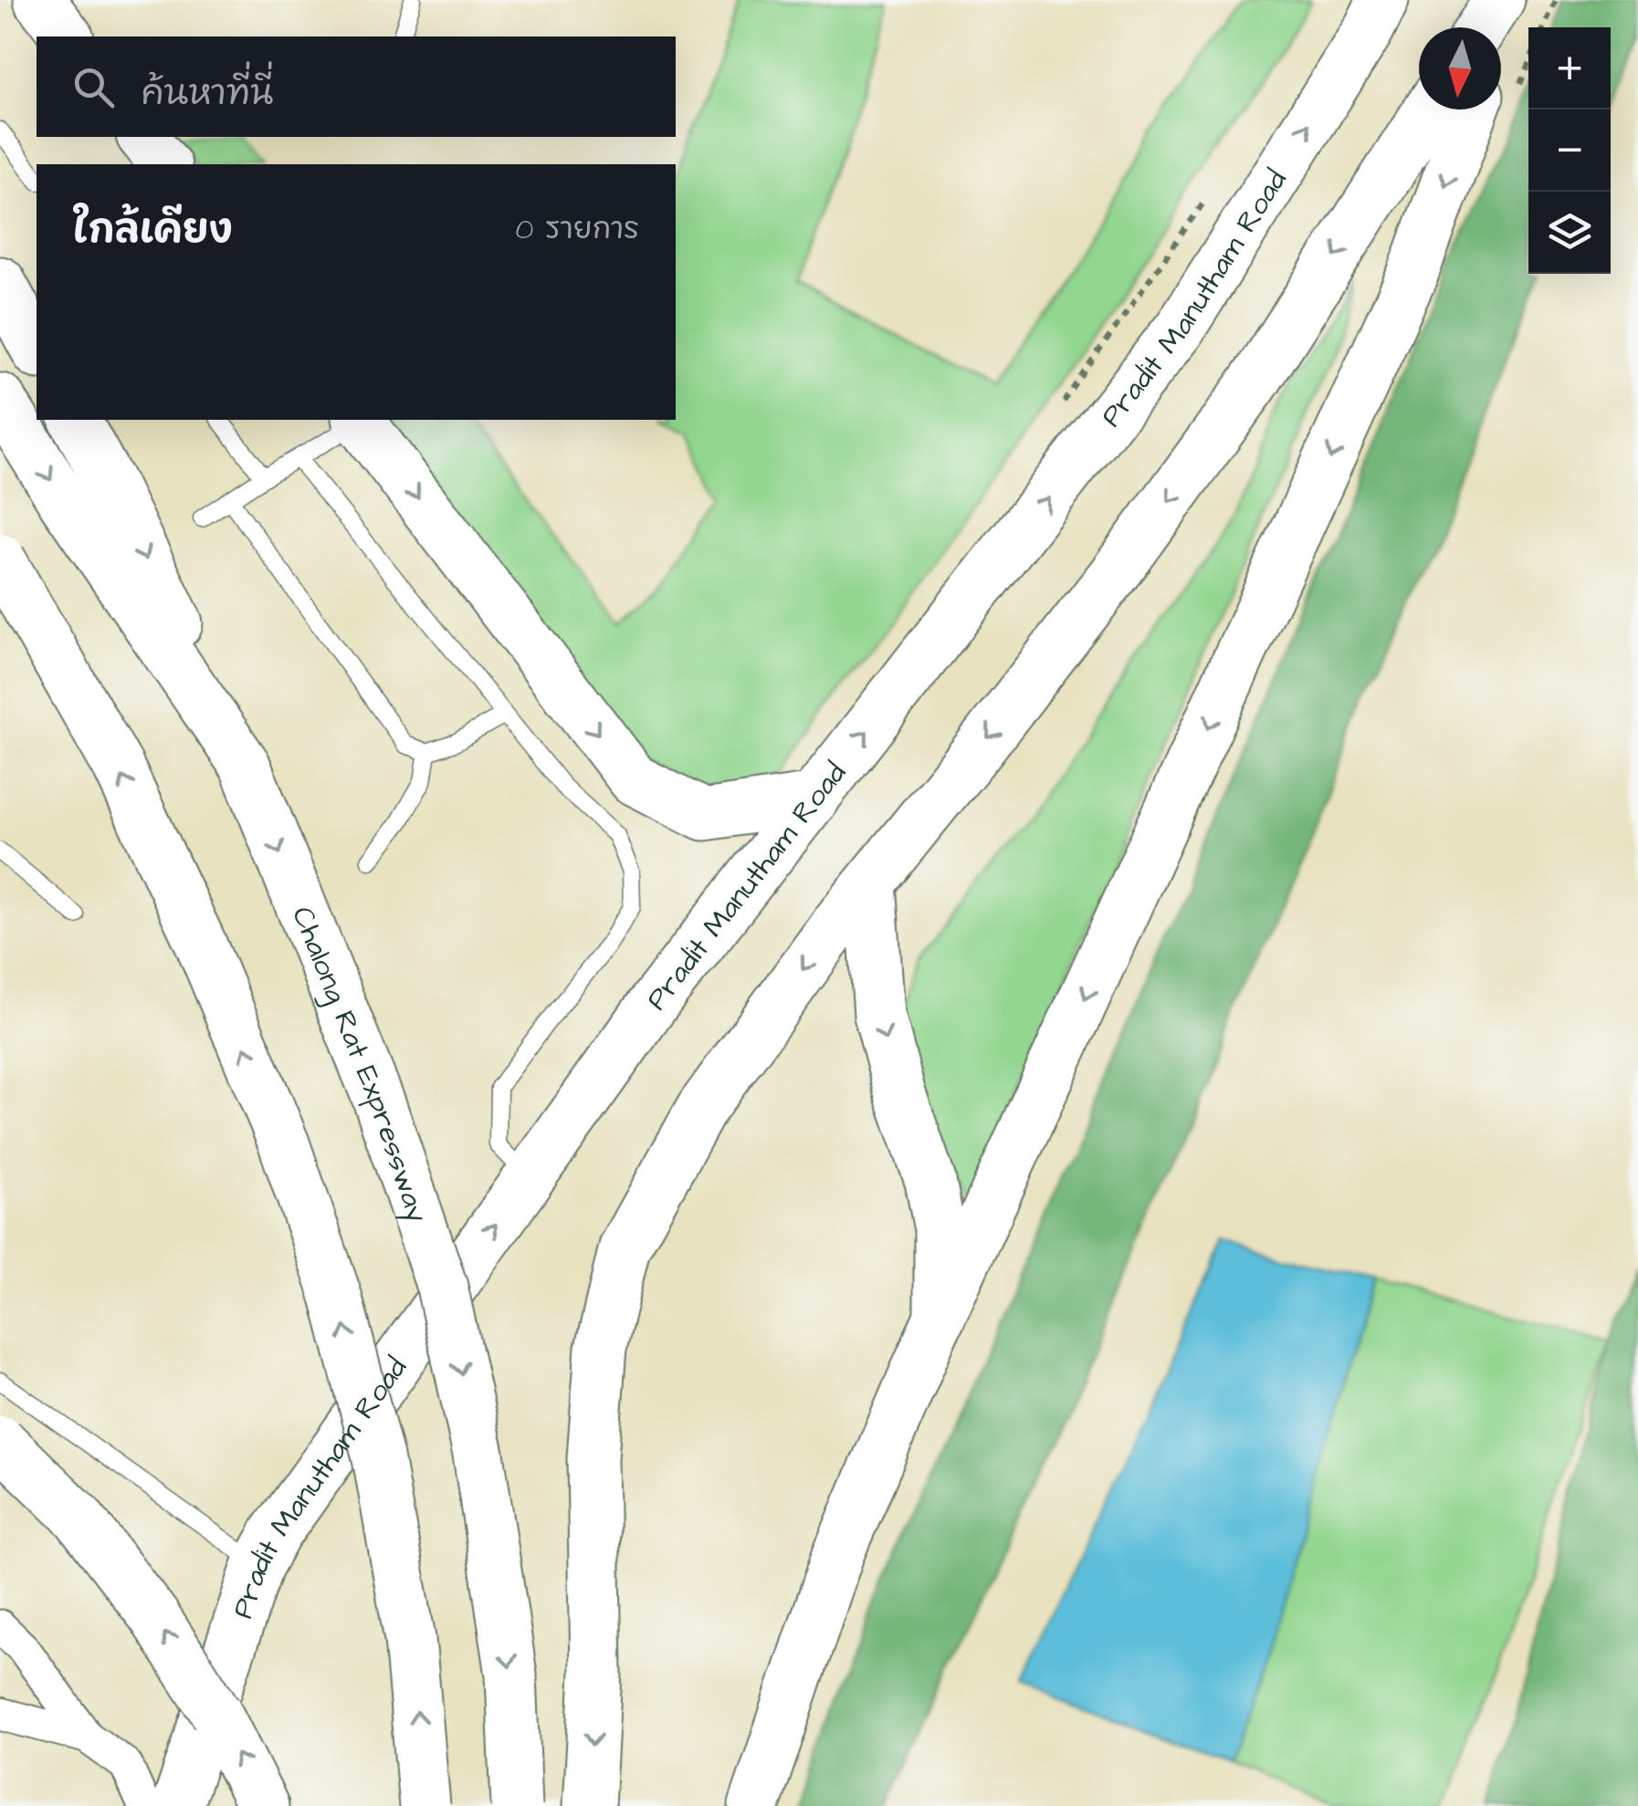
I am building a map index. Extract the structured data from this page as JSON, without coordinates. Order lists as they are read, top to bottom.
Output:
{
  "streets": {
    "main road": ["Pradit Manutham Road", "Chalong Rat Expressway"]
  },
  "north": "bottom",
  "page": {
    "map_buttons": ["+", "−"],
    "search": "ค้นหาที่นี่",
    "heading": ["ใกล้เคียง", "0 รายการ"]
  }
}
